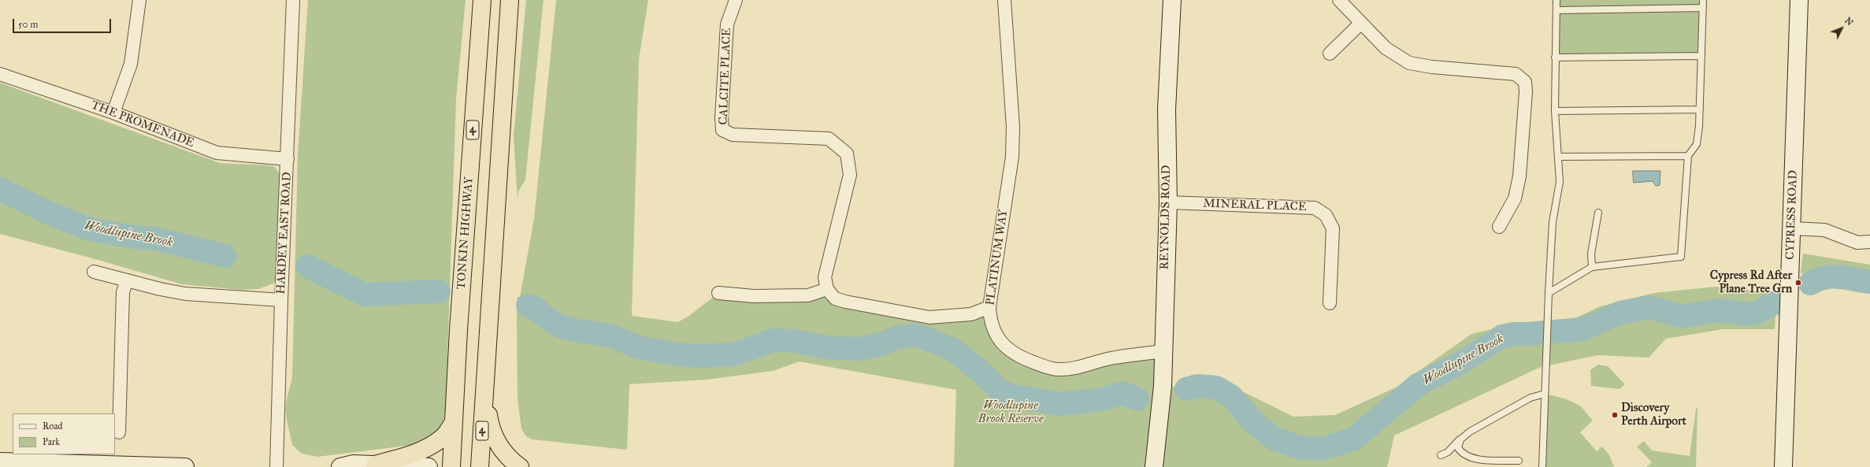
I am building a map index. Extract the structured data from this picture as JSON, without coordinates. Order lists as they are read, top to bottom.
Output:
{
  "streets": {
    "highway": ["4", "TONKIN HIGHWAY"],
    "street": [
      "CALCITE PLACE",
      "THE PROMENADE",
      "MINERAL PLACE",
      "CYPRESS ROAD",
      "REYNOLDS ROAD",
      "HARDEY EAST ROAD",
      "PLATINUM WAY"
    ]
  },
  "crossings": [
    ["THE PROMENADE", "HARDEY EAST ROAD"],
    ["MINERAL PLACE", "REYNOLDS ROAD"],
    ["REYNOLDS ROAD", "PLATINUM WAY"]
  ],
  "water": ["Woodlupine Brook"],
  "parks": ["Woodlupine Brook Reserve"],
  "places": ["Cypress Rd After Plane Tree Grn", "Discovery Perth Airport"],
  "legend": ["Road", "Park"],
  "scale_bar": "50 m",
  "north": "top right"
}
